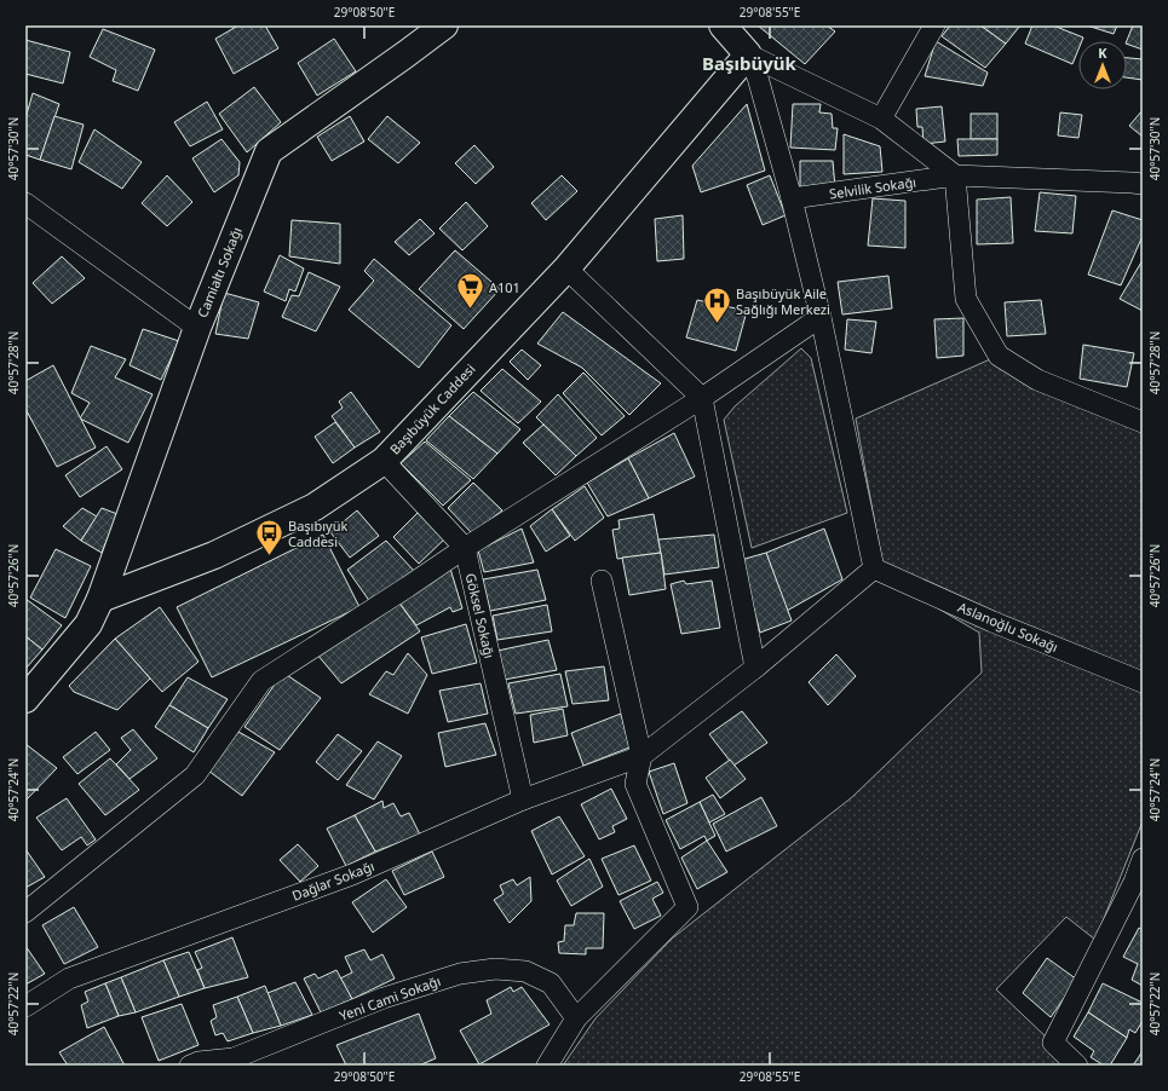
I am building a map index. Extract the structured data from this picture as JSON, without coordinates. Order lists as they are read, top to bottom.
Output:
{
  "streets": {
    "main road": ["Camialtı Sokağı", "Başıbüyük Caddesi"],
    "street": [
      "Selvilik Sokağı",
      "Göksel Sokağı",
      "Aslanoğlu Sokağı",
      "Dağlar Sokağı",
      "Yeni Cami Sokağı"
    ]
  },
  "crossings": [
    ["Camialtı Sokağı", "Başıbüyük Caddesi"],
    ["Göksel Sokağı", "Dağlar Sokağı"],
    ["Aslanoğlu Sokağı", "Dağlar Sokağı"]
  ],
  "districts": ["Başıbüyük"],
  "places": {
    "supermarket": ["A101"],
    "hospital": ["Başıbüyük Aile Sağlığı Merkezi"],
    "bus stop": ["Başıbıyük Caddesi"]
  },
  "north": "top",
  "coordinates": [
    "29°08'50\"E",
    "29°08'55\"E",
    "40°57'30\"N",
    "40°57'28\"N",
    "40°57'26\"N",
    "40°57'24\"N",
    "40°57'22\"N"
  ]
}
